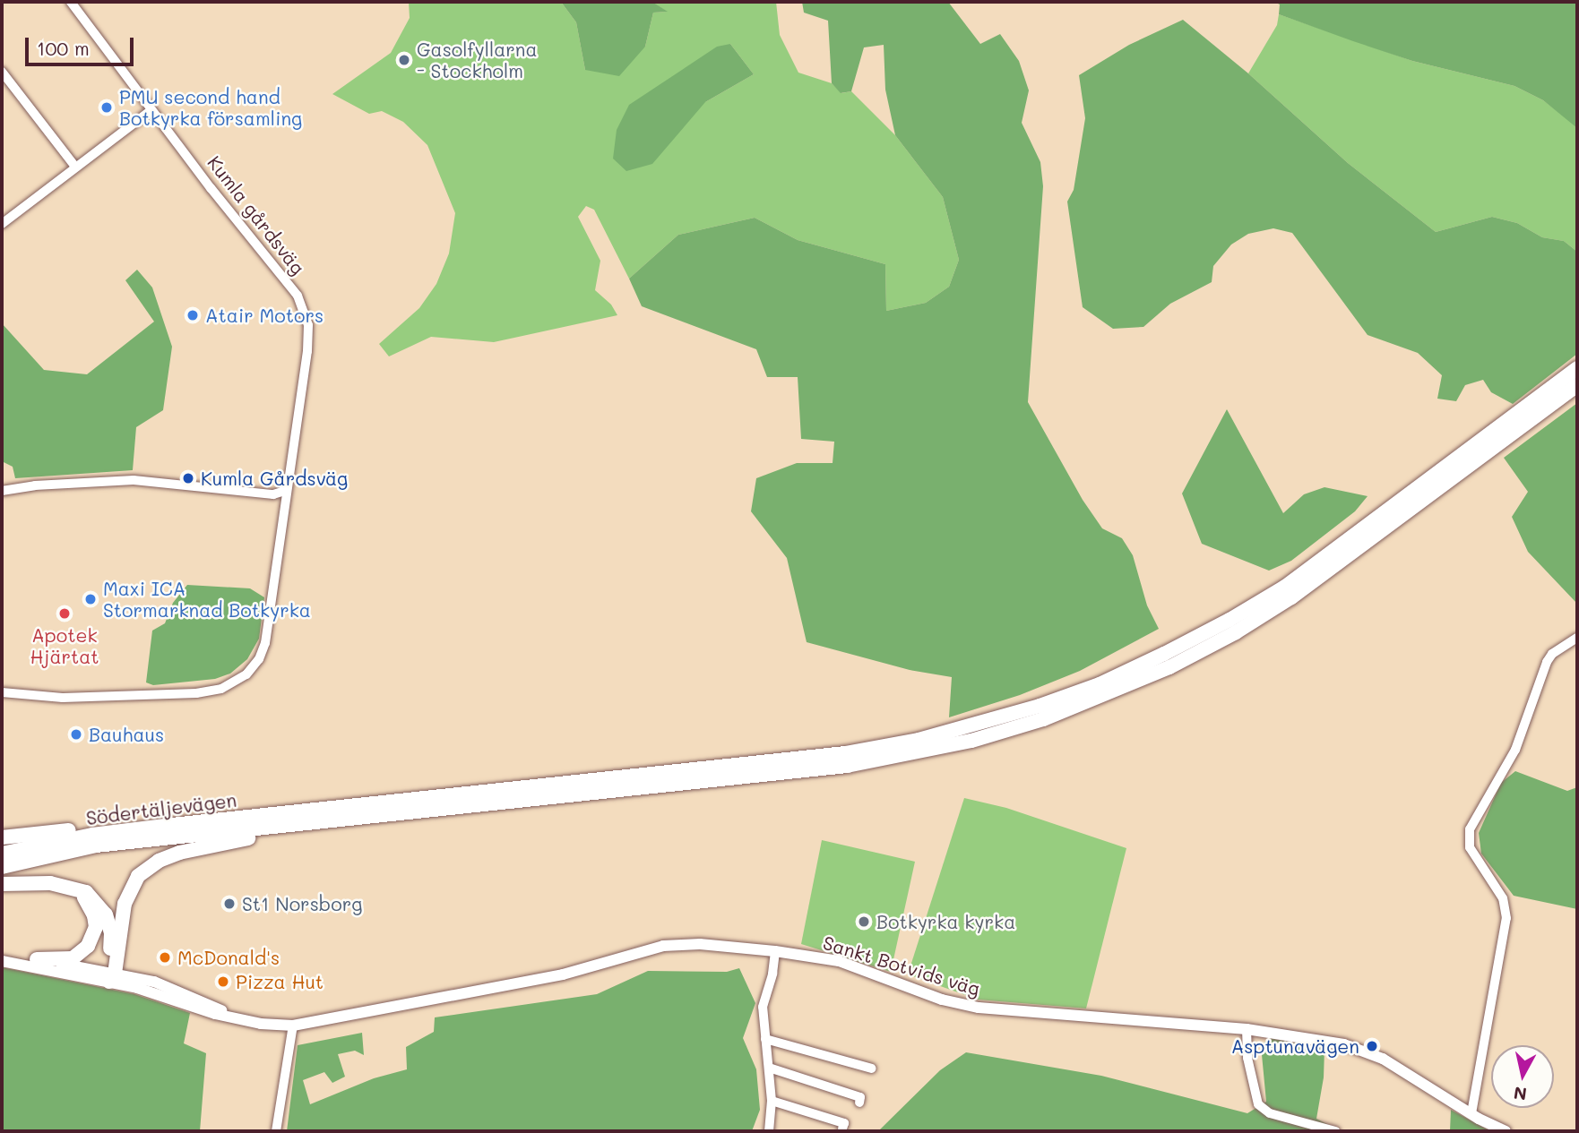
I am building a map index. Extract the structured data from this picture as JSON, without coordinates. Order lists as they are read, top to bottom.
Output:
{
  "streets": {
    "highway": ["Södertäljevägen"],
    "main road": ["Sankt Botvids väg"],
    "street": ["Kumla gårdsväg"]
  },
  "places": [
    "Gasolfyllarna - Stockholm",
    "PMU second hand Botkyrka församling",
    "Atair Motors",
    "Kumla Gårdsväg",
    "Maxi ICA Stormarknad Botkyrka",
    "Apotek Hjärtat",
    "Bauhaus",
    "St1 Norsborg",
    "Botkyrka kyrka",
    "McDonald's",
    "Pizza Hut",
    "Asptunavägen"
  ],
  "scale_bar": "100 m",
  "north": "bottom"
}
